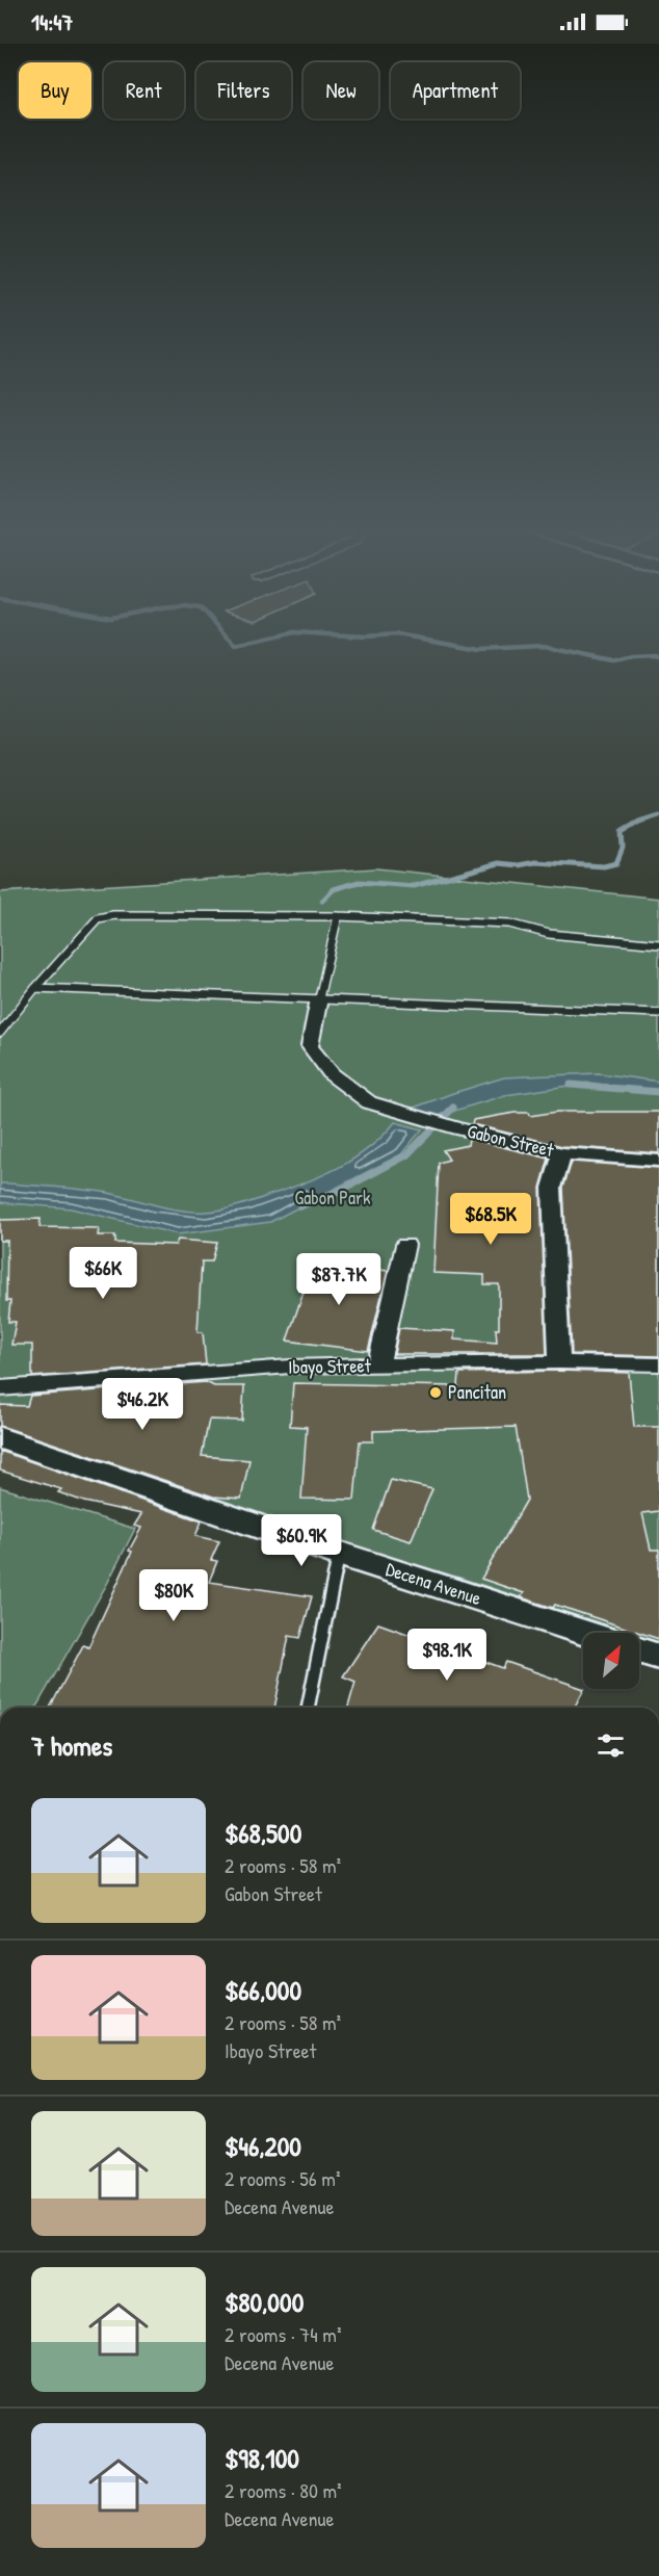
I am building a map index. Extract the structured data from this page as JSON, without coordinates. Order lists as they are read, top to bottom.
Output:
{
  "streets": {
    "main road": ["Decena Avenue"],
    "street": ["Gabon Street", "Ibayo Street"]
  },
  "crossings": [
    ["Gabon Street", "Ibayo Street"]
  ],
  "parks": ["Gabon Park"],
  "places": ["Pancitan"],
  "north": "top right",
  "page": {
    "status": "14:47",
    "chip": [
      "Buy",
      "Rent",
      "Filters",
      "New",
      "Apartment"
    ],
    "price": [
      "$68.5K",
      "$66K",
      "$87.7K",
      "$46.2K",
      "$60.9K",
      "$80K",
      "$98.1K"
    ],
    "heading": "7 homes",
    "list": [
      {
        "name": "$68,500",
        "note": "2 rooms · 58 m² · Gabon Street"
      },
      {
        "name": "$66,000",
        "note": "2 rooms · 58 m² · Ibayo Street"
      },
      {
        "name": "$46,200",
        "note": "2 rooms · 56 m² · Decena Avenue"
      },
      {
        "name": "$80,000",
        "note": "2 rooms · 74 m² · Decena Avenue"
      },
      {
        "name": "$98,100",
        "note": "2 rooms · 80 m² · Decena Avenue"
      }
    ]
  }
}
